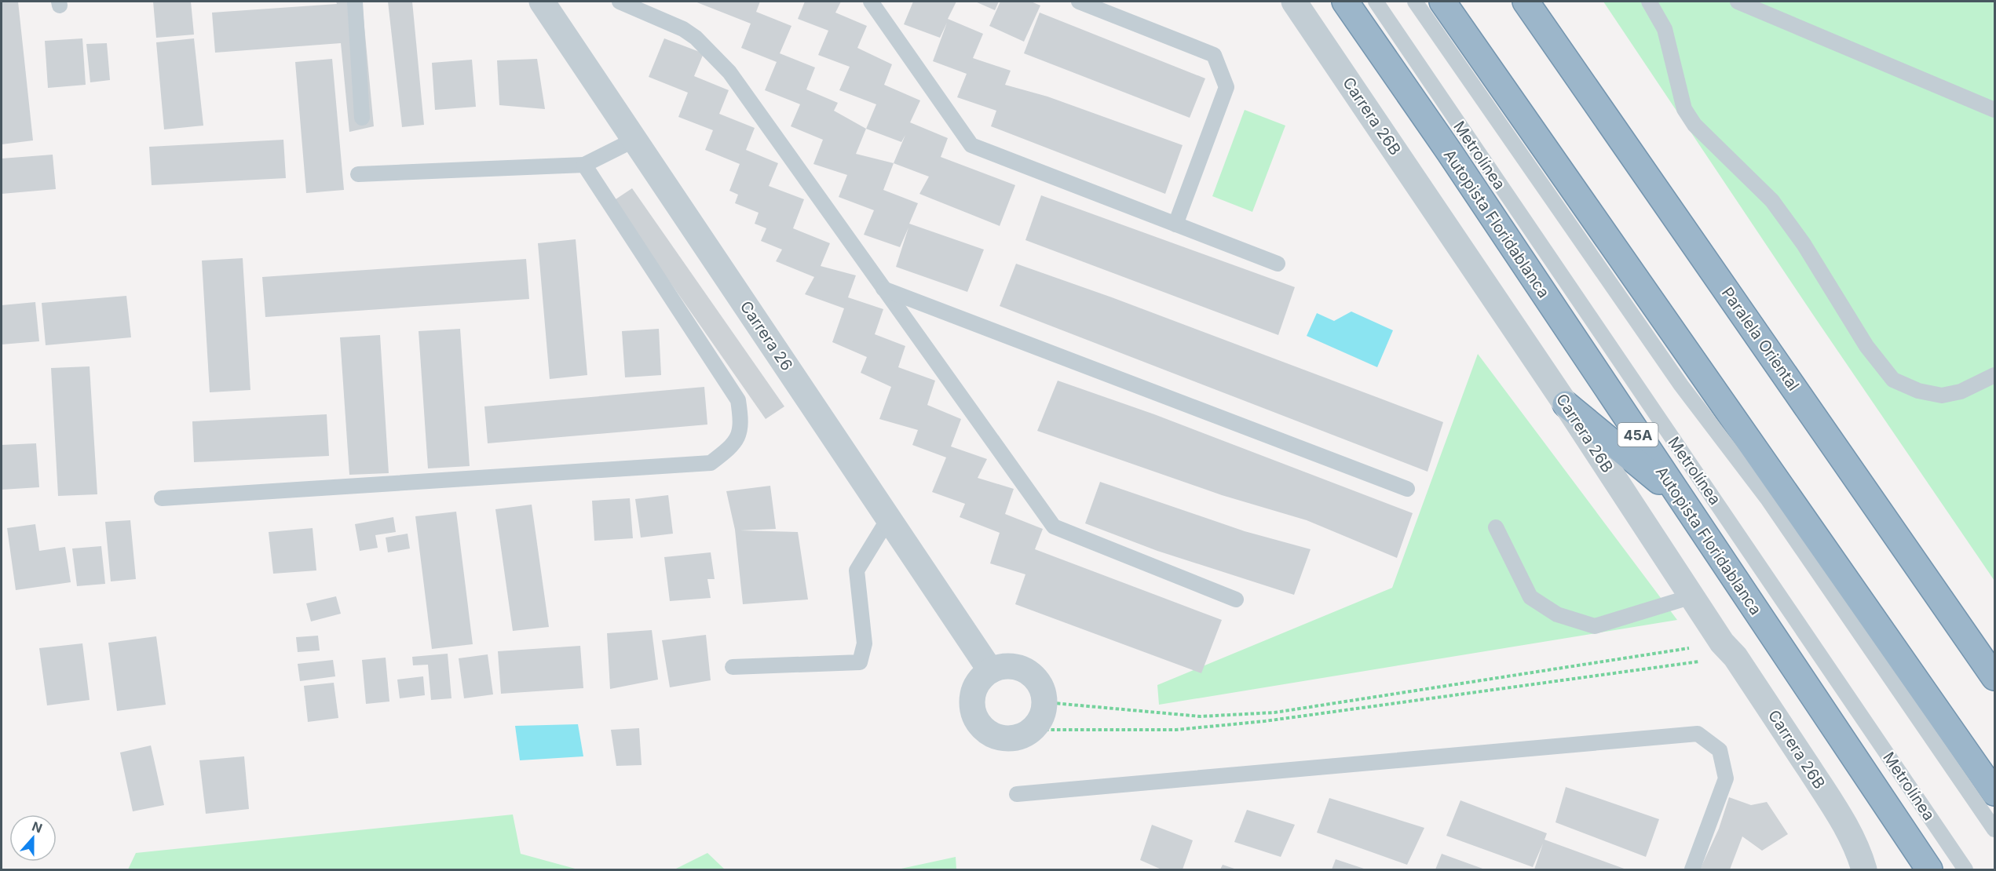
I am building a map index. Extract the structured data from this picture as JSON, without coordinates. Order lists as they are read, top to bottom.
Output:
{
  "streets": {
    "highway": ["Autopista Floridablanca", "Paralela Oriental", "45A"],
    "street": ["Carrera 26B", "Carrera 26"],
    "lane": ["Metrolínea"]
  },
  "north": "top"
}
